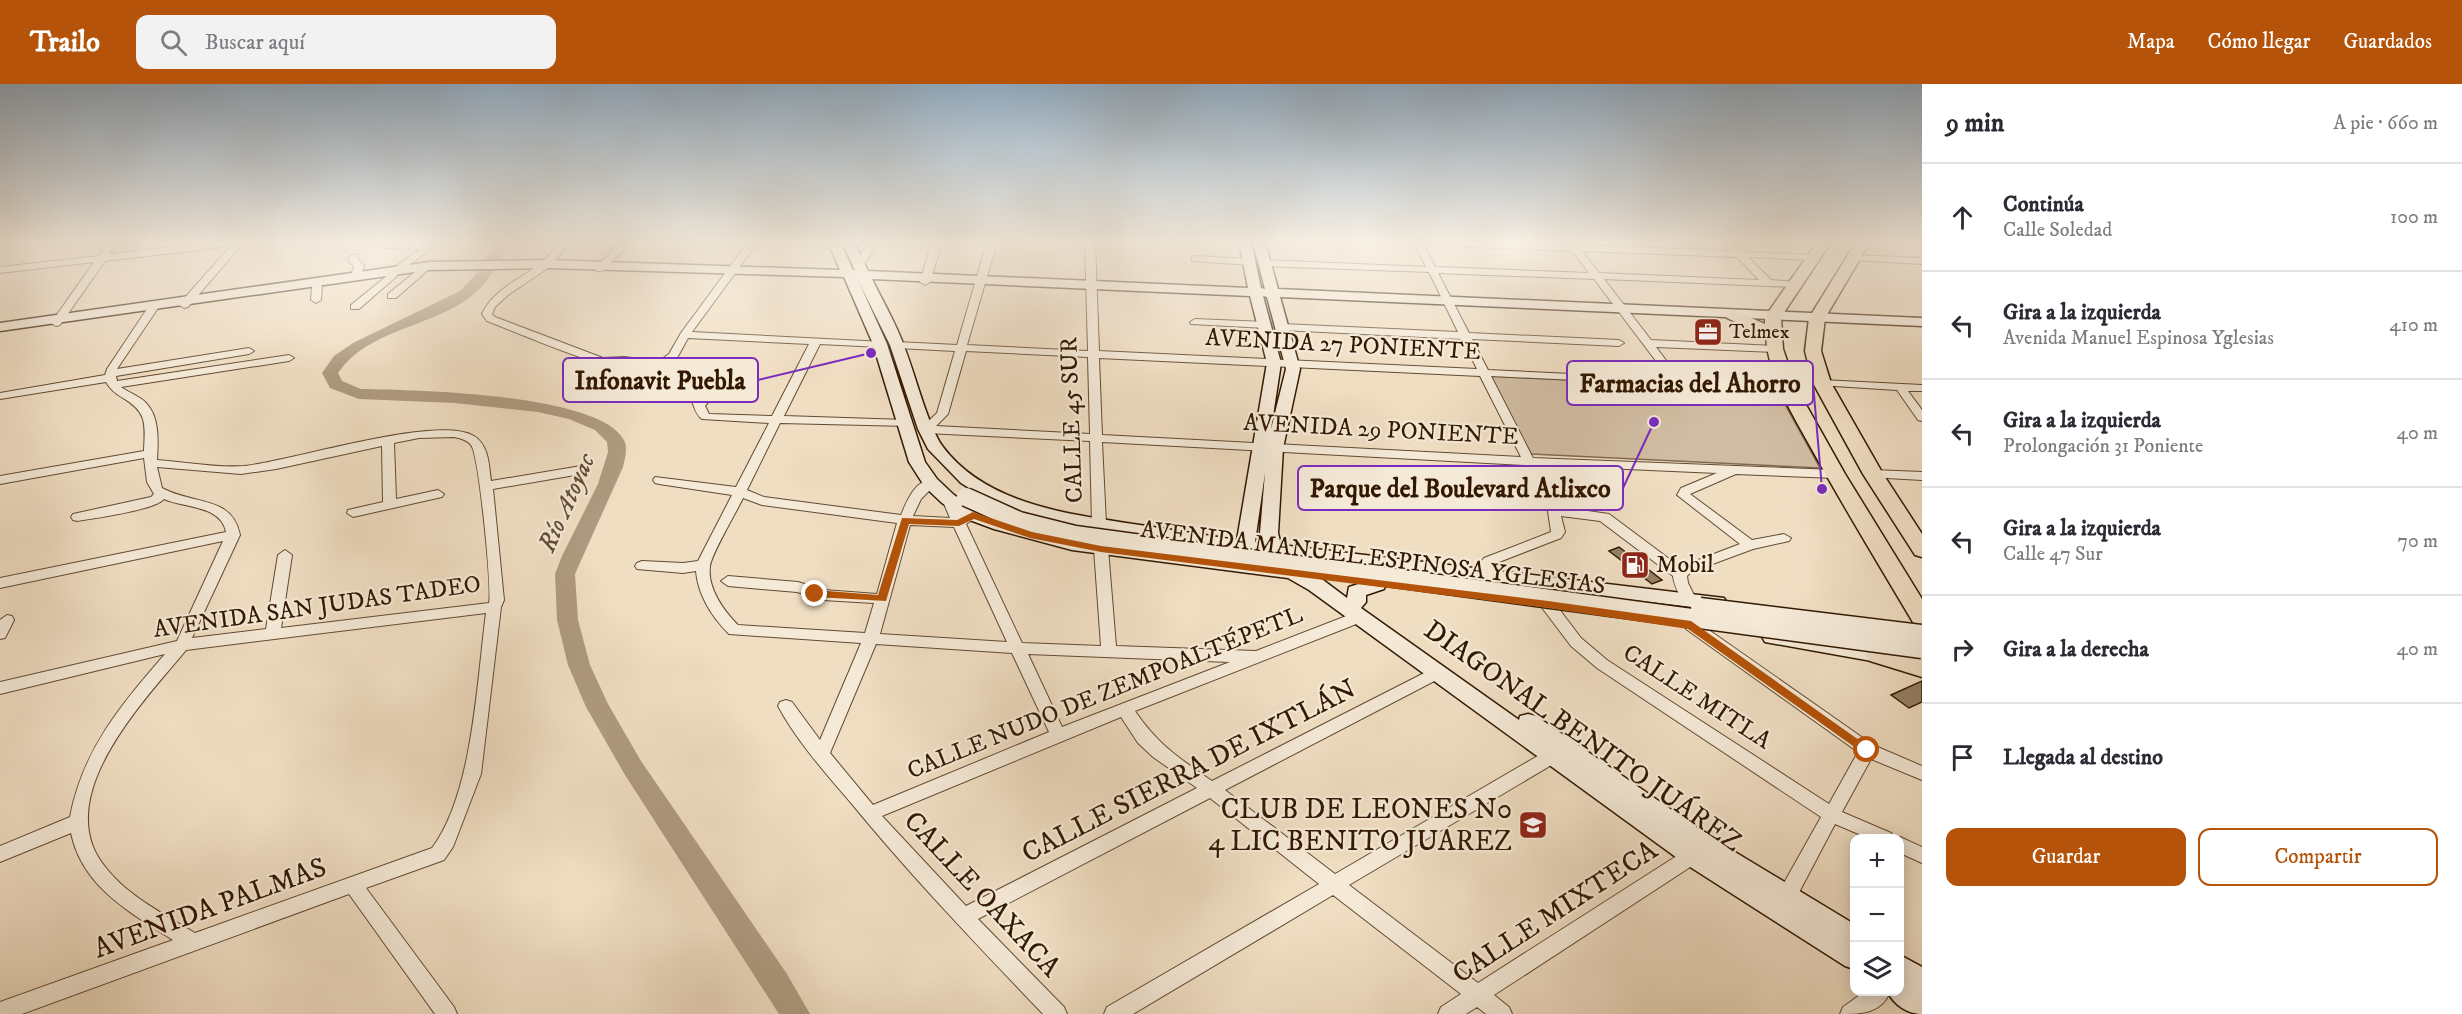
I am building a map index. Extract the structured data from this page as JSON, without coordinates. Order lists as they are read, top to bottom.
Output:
{
  "streets": {
    "main road": ["AVENIDA MANUEL ESPINOSA YGLESIAS", "DIAGONAL BENITO JUÁREZ"],
    "street": [
      "AVENIDA 27 PONIENTE",
      "CALLE 45 SUR",
      "AVENIDA 29 PONIENTE",
      "AVENIDA SAN JUDAS TADEO",
      "CALLE NUDO DE ZEMPOALTÉPETL",
      "CALLE MITLA",
      "CALLE SIERRA DE IXTLÁN",
      "CALLE OAXACA",
      "AVENIDA PALMAS",
      "CALLE MIXTECA"
    ]
  },
  "crossings": [
    ["AVENIDA 27 PONIENTE", "CALLE 45 SUR"],
    ["AVENIDA 27 PONIENTE", "AVENIDA MANUEL ESPINOSA YGLESIAS"],
    ["CALLE 45 SUR", "AVENIDA 29 PONIENTE"],
    ["CALLE 45 SUR", "AVENIDA MANUEL ESPINOSA YGLESIAS"],
    ["AVENIDA 29 PONIENTE", "AVENIDA MANUEL ESPINOSA YGLESIAS"],
    ["AVENIDA MANUEL ESPINOSA YGLESIAS", "CALLE MITLA"],
    ["AVENIDA MANUEL ESPINOSA YGLESIAS", "DIAGONAL BENITO JUÁREZ"],
    ["AVENIDA SAN JUDAS TADEO", "AVENIDA PALMAS"],
    ["CALLE NUDO DE ZEMPOALTÉPETL", "DIAGONAL BENITO JUÁREZ"],
    ["CALLE NUDO DE ZEMPOALTÉPETL", "CALLE OAXACA"],
    ["DIAGONAL BENITO JUÁREZ", "CALLE SIERRA DE IXTLÁN"],
    ["DIAGONAL BENITO JUÁREZ", "CALLE MIXTECA"],
    ["CALLE SIERRA DE IXTLÁN", "CALLE OAXACA"]
  ],
  "water": ["Río Atoyac"],
  "places": {
    "office": ["Telmex"],
    "other": ["Infonavit Puebla", "Parque del Boulevard Atlixco", "Farmacias del Ahorro"],
    "fuel station": ["Mobil"],
    "school or university": ["CLUB DE LEONES N0 4 LIC BENITO JUAREZ"]
  },
  "page": {
    "header": "Trailo",
    "search": "Buscar aquí",
    "nav": ["Mapa", "Cómo llegar", "Guardados"],
    "heading": ["9 min", "A pie · 660 m"],
    "list": [
      ["Continúa", "Calle Soledad", "100 m"],
      ["Gira a la izquierda", "Avenida Manuel Espinosa Yglesias", "410 m"],
      ["Gira a la izquierda", "Prolongación 31 Poniente", "40 m"],
      ["Gira a la izquierda", "Calle 47 Sur", "70 m"],
      ["Gira a la derecha", "40 m"],
      "Llegada al destino"
    ],
    "buttons": ["Guardar", "Compartir"],
    "map_buttons": ["+", "−"]
  }
}
